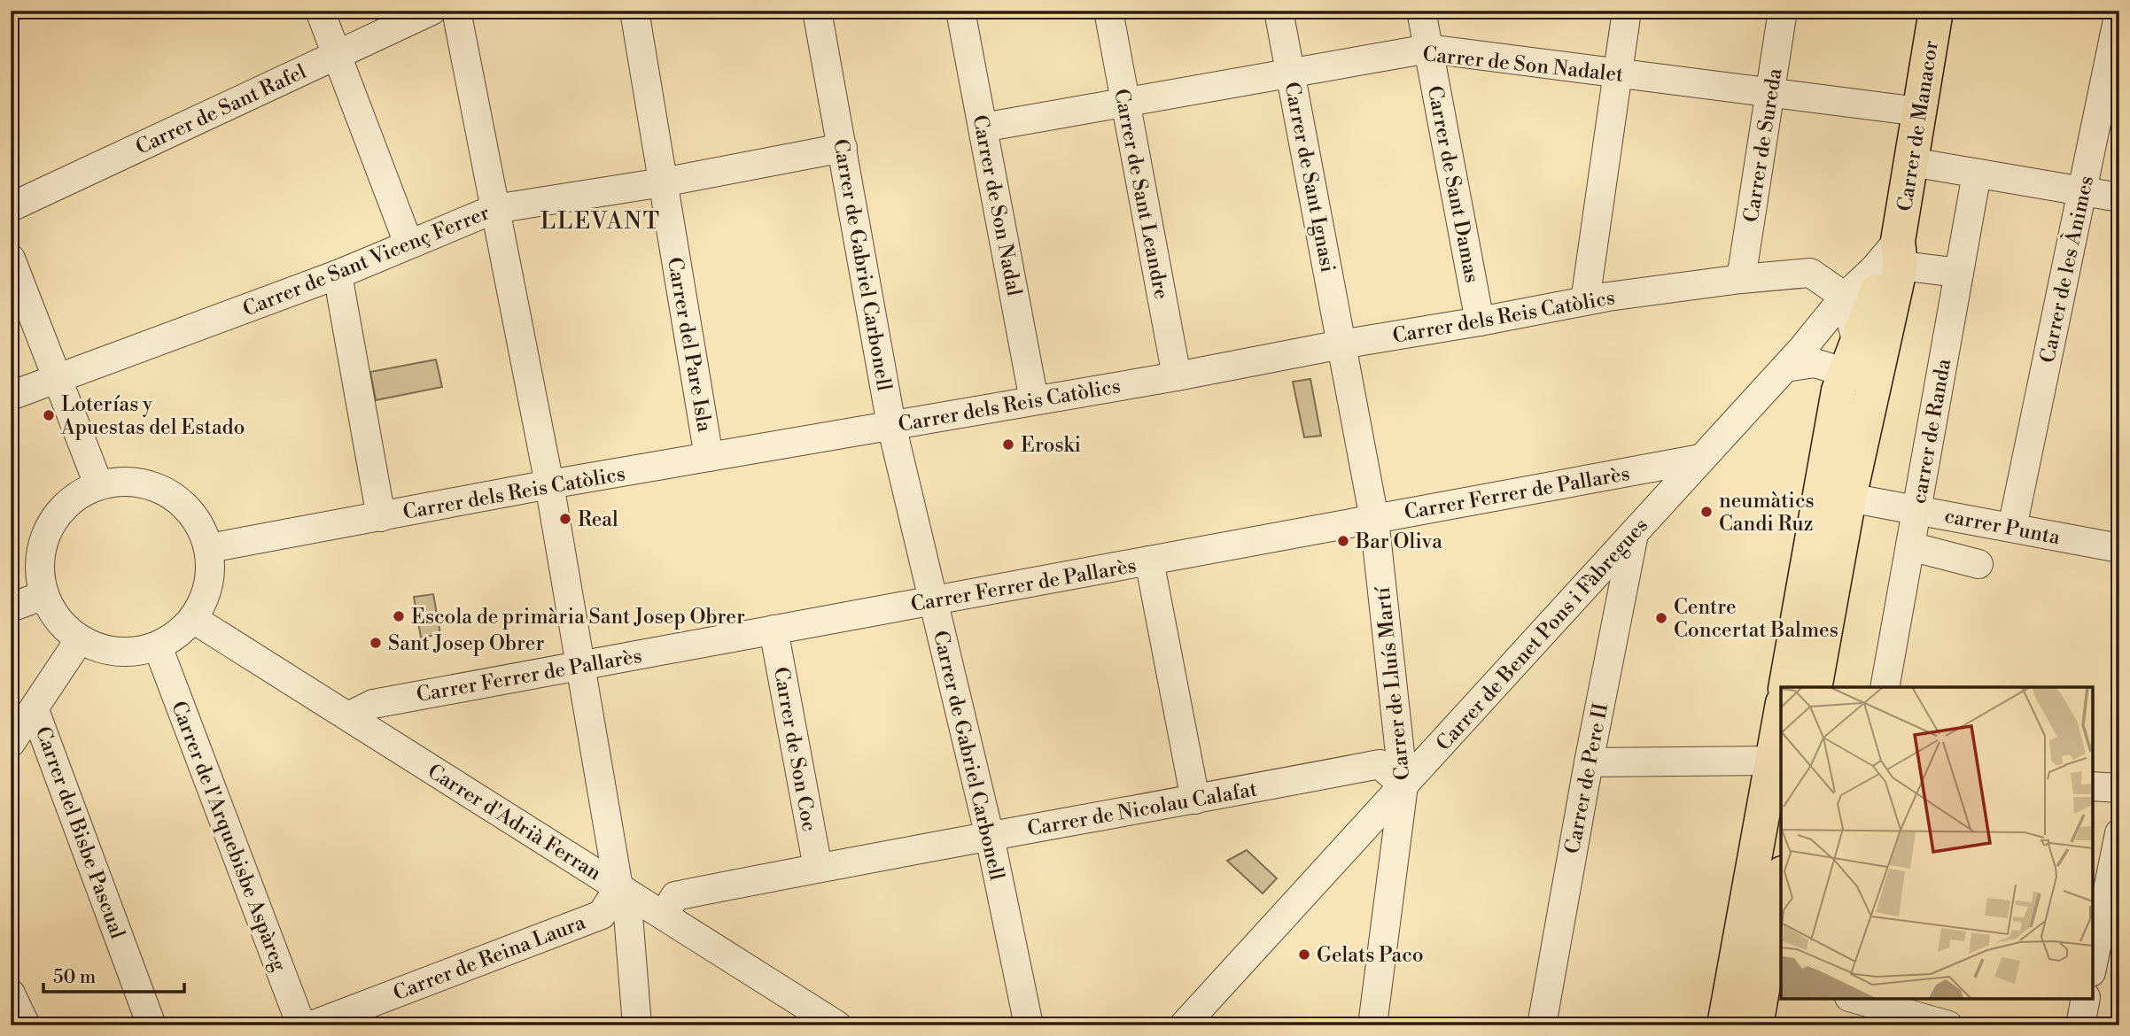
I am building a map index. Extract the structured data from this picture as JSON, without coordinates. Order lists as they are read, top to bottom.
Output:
{
  "streets": {
    "main road": ["Carrer de Manacor"],
    "street": [
      "Carrer de Son Nadalet",
      "Carrer de Sant Rafel",
      "Carrer de Sureda",
      "Carrer de Sant Ignasi",
      "Carrer de Sant Damas",
      "Carrer de Sant Leandre",
      "Carrer de Son Nadal",
      "Carrer de Sant Vicenç Ferrer",
      "Carrer de Gabriel Carbonell",
      "Carrer de les Ànimes",
      "Carrer dels Reis Catòlics",
      "Carrer del Pare Isla",
      "carrer de Randa",
      "Carrer Ferrer de Pallarès",
      "carrer Punta",
      "Carrer de Benet Pons i Fàbregues",
      "Carrer de Lluís Martí",
      "Carrer de Son Coc",
      "Carrer de Pere II",
      "Carrer de Nicolau Calafat",
      "Carrer d'Adrià Ferran",
      "Carrer del Bisbe Pascual",
      "Carrer de l'Arquebisbe Aspàreg",
      "Carrer de Reina Laura"
    ]
  },
  "crossings": [
    ["Carrer de Son Nadalet", "Carrer de Manacor"],
    ["Carrer de Son Nadalet", "Carrer de Sureda"],
    ["Carrer de Son Nadalet", "Carrer de Sant Ignasi"],
    ["Carrer de Son Nadalet", "Carrer de Sant Damas"],
    ["Carrer de Son Nadalet", "Carrer de Sant Leandre"],
    ["Carrer de Son Nadalet", "Carrer de Son Nadal"],
    ["Carrer de Manacor", "Carrer dels Reis Catòlics"],
    ["Carrer de Manacor", "carrer Punta"],
    ["Carrer de Manacor", "Carrer de Benet Pons i Fàbregues"],
    ["Carrer de Sureda", "Carrer dels Reis Catòlics"],
    ["Carrer de Sant Ignasi", "Carrer dels Reis Catòlics"],
    ["Carrer de Sant Ignasi", "Carrer de Lluís Martí"],
    ["Carrer de Sant Damas", "Carrer dels Reis Catòlics"],
    ["Carrer de Sant Leandre", "Carrer dels Reis Catòlics"],
    ["Carrer de Son Nadal", "Carrer dels Reis Catòlics"],
    ["Carrer de Sant Vicenç Ferrer", "Carrer de Gabriel Carbonell"],
    ["Carrer de Sant Vicenç Ferrer", "Carrer del Pare Isla"],
    ["Carrer de Gabriel Carbonell", "Carrer dels Reis Catòlics"],
    ["Carrer de Gabriel Carbonell", "Carrer Ferrer de Pallarès"],
    ["Carrer de Gabriel Carbonell", "Carrer de Nicolau Calafat"],
    ["Carrer de les Ànimes", "carrer Punta"],
    ["Carrer dels Reis Catòlics", "Carrer del Pare Isla"],
    ["Carrer dels Reis Catòlics", "carrer de Randa"],
    ["Carrer dels Reis Catòlics", "Carrer de Benet Pons i Fàbregues"],
    ["Carrer dels Reis Catòlics", "Carrer de Lluís Martí"],
    ["Carrer dels Reis Catòlics", "Carrer d'Adrià Ferran"],
    ["Carrer dels Reis Catòlics", "Carrer de l'Arquebisbe Aspàreg"],
    ["carrer de Randa", "carrer Punta"],
    ["Carrer Ferrer de Pallarès", "Carrer de Benet Pons i Fàbregues"],
    ["Carrer Ferrer de Pallarès", "Carrer de Lluís Martí"],
    ["Carrer Ferrer de Pallarès", "Carrer de Son Coc"],
    ["Carrer Ferrer de Pallarès", "Carrer d'Adrià Ferran"],
    ["Carrer de Benet Pons i Fàbregues", "Carrer de Lluís Martí"],
    ["Carrer de Benet Pons i Fàbregues", "Carrer de Pere II"],
    ["Carrer de Benet Pons i Fàbregues", "Carrer de Nicolau Calafat"],
    ["Carrer de Lluís Martí", "Carrer de Nicolau Calafat"],
    ["Carrer de Son Coc", "Carrer de Nicolau Calafat"],
    ["Carrer de Nicolau Calafat", "Carrer d'Adrià Ferran"],
    ["Carrer d'Adrià Ferran", "Carrer de l'Arquebisbe Aspàreg"],
    ["Carrer d'Adrià Ferran", "Carrer de Reina Laura"]
  ],
  "districts": ["LLEVANT"],
  "places": [
    "Loterías y Apuestas del Estado",
    "Eroski",
    "neumàtics Candi Ruz",
    "Real",
    "Bar Oliva",
    "Escola de primària Sant Josep Obrer",
    "Centre Concertat Balmes",
    "Sant Josep Obrer",
    "Gelats Paco"
  ],
  "scale_bar": "50 m"
}
